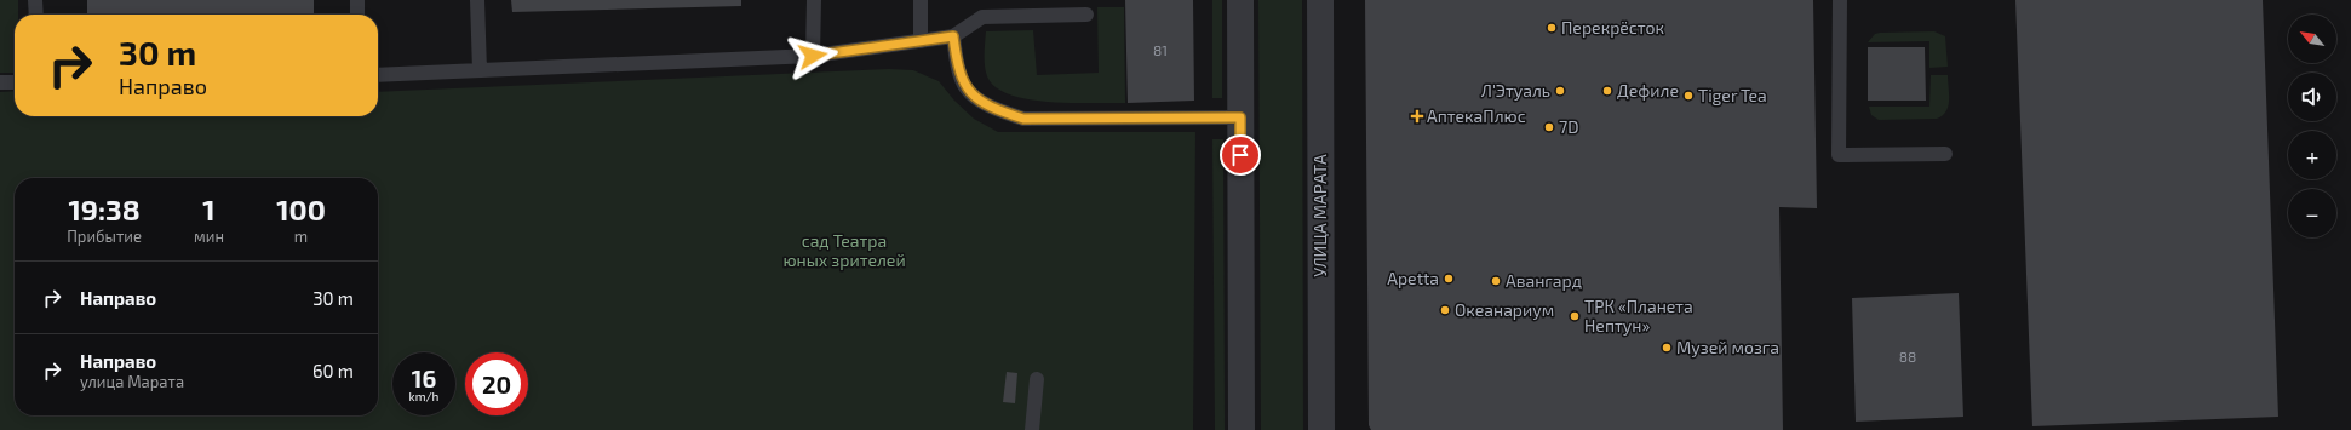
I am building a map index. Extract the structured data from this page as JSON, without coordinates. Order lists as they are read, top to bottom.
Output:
{
  "streets": {
    "street": ["УЛИЦА МАРАТА"]
  },
  "parks": ["сад Театра юных зрителей"],
  "places": {
    "other": [
      "Перекрёсток",
      "Л'Этуаль",
      "Дефиле",
      "Tiger Tea",
      "7D",
      "Apetta",
      "Авангард",
      "Океанариум",
      "ТРК «Планета Нептун»",
      "Музей мозга"
    ],
    "health": ["АптекаПлюс"]
  },
  "house_numbers": ["81", "88"],
  "north": "top left",
  "page": {
    "map_buttons": ["+", "−"],
    "turn": ["30 m", "Направо"],
    "eta": [
      "19:38",
      "Прибытие",
      "1",
      "мин",
      "100",
      "m"
    ],
    "list": [
      {
        "name": "Направо",
        "value": "30 m"
      },
      {
        "name": "Направо",
        "note": "улица Марата",
        "value": "60 m"
      }
    ],
    "speed": "16 km/h",
    "limit": "20"
  }
}
